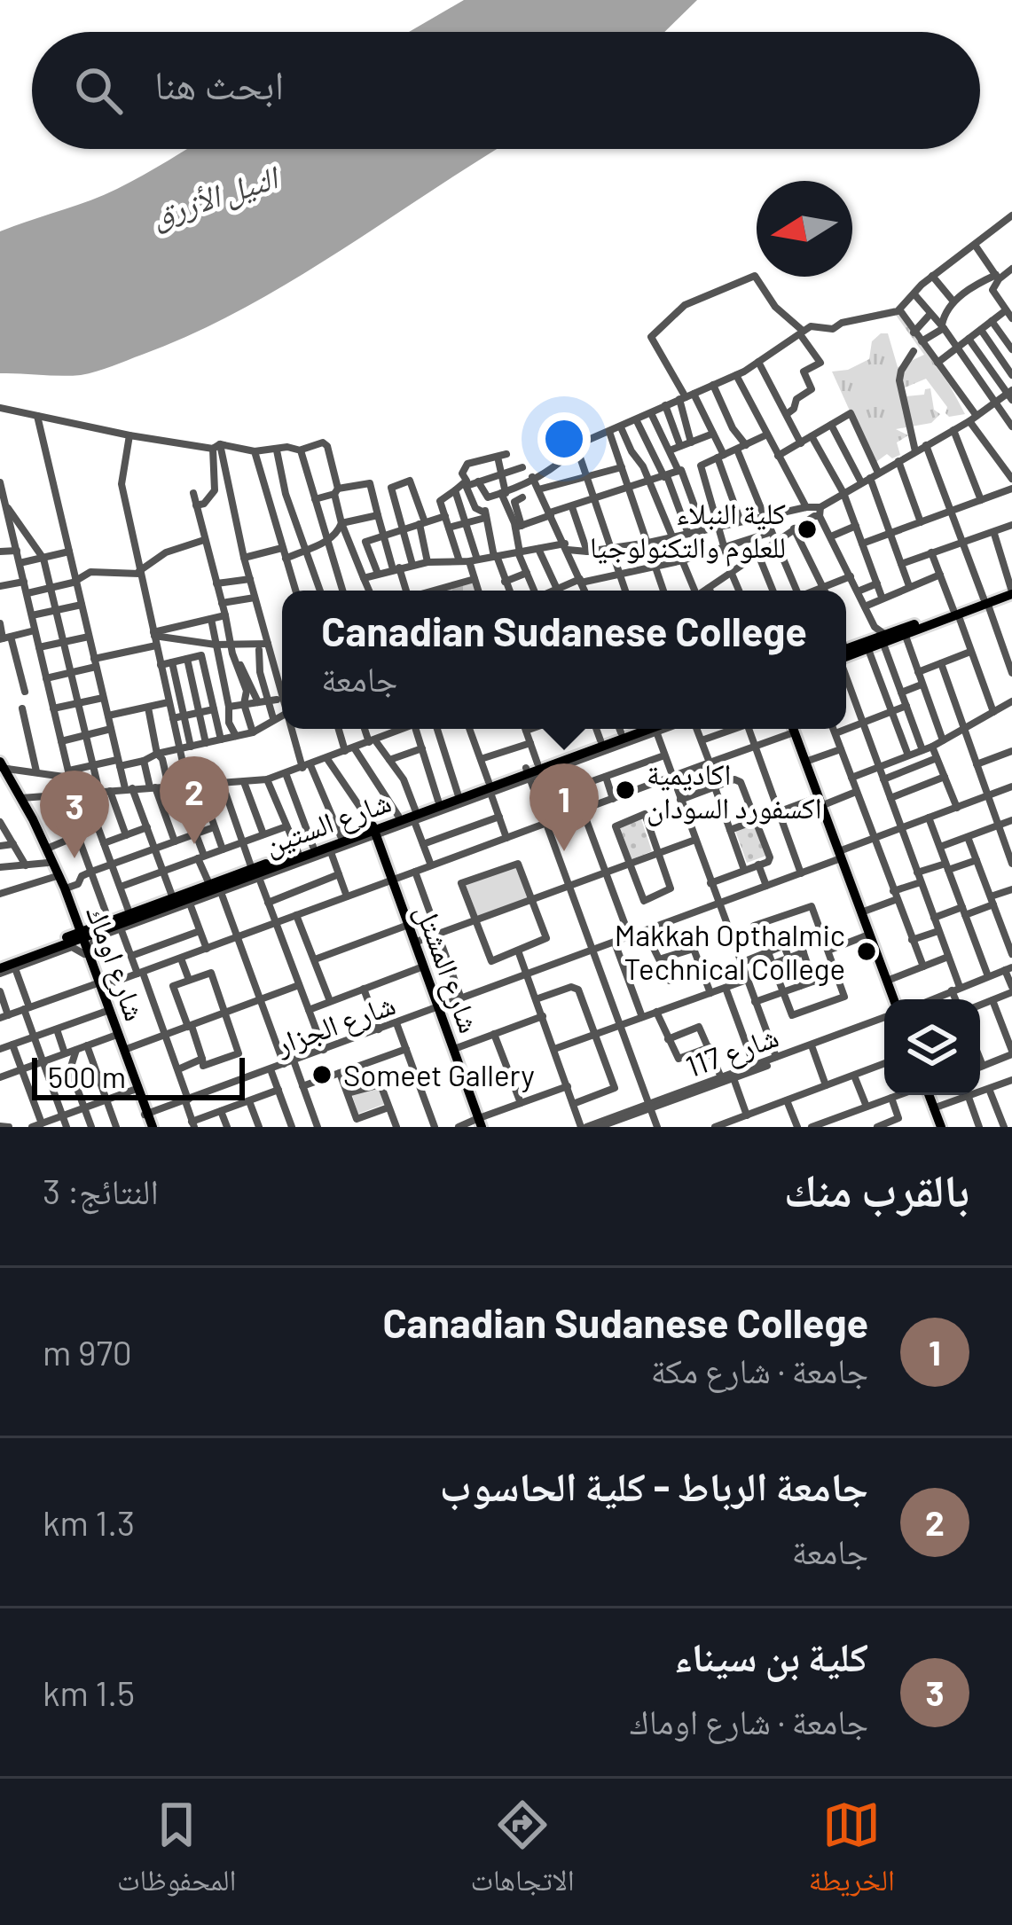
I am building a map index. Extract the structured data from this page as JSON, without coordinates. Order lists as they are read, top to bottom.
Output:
{
  "streets": {
    "main road": ["شارع الستين", "شارع اوماك", "شارع المشتل"],
    "street": ["شارع الجزار", "شارع 117"]
  },
  "crossings": [
    ["شارع الستين", "شارع اوماك"],
    ["شارع الستين", "شارع المشتل"],
    ["شارع اوماك", "شارع الجزار"],
    ["شارع المشتل", "شارع الجزار"]
  ],
  "water": ["النيل الأزرق"],
  "places": [
    "كلية النبلاء للعلوم والتكنولوجيا",
    "اكاديمية اكسفورد السودان",
    "Makkah Opthalmic Technical College",
    "Someet Gallery"
  ],
  "scale_bar": "500 m",
  "north": "left",
  "page": {
    "search": "ابحث هنا",
    "popup": ["Canadian Sudanese College", "جامعة"],
    "pins": ["2", "1", "3"],
    "scale": "500 m",
    "heading": ["بالقرب منك", "النتائج: 3"],
    "list": [
      {
        "mark": "1",
        "name": "Canadian Sudanese College",
        "note": "جامعة · شارع مكة",
        "value": "970 m"
      },
      {
        "mark": "2",
        "name": "جامعة الرباط - كلية الحاسوب",
        "note": "جامعة",
        "value": "1.3 km"
      },
      {
        "mark": "3",
        "name": "كلية بن سيناء",
        "note": "جامعة · شارع اوماك",
        "value": "1.5 km"
      }
    ],
    "nav": ["الخريطة", "الاتجاهات", "المحفوظات"]
  }
}
